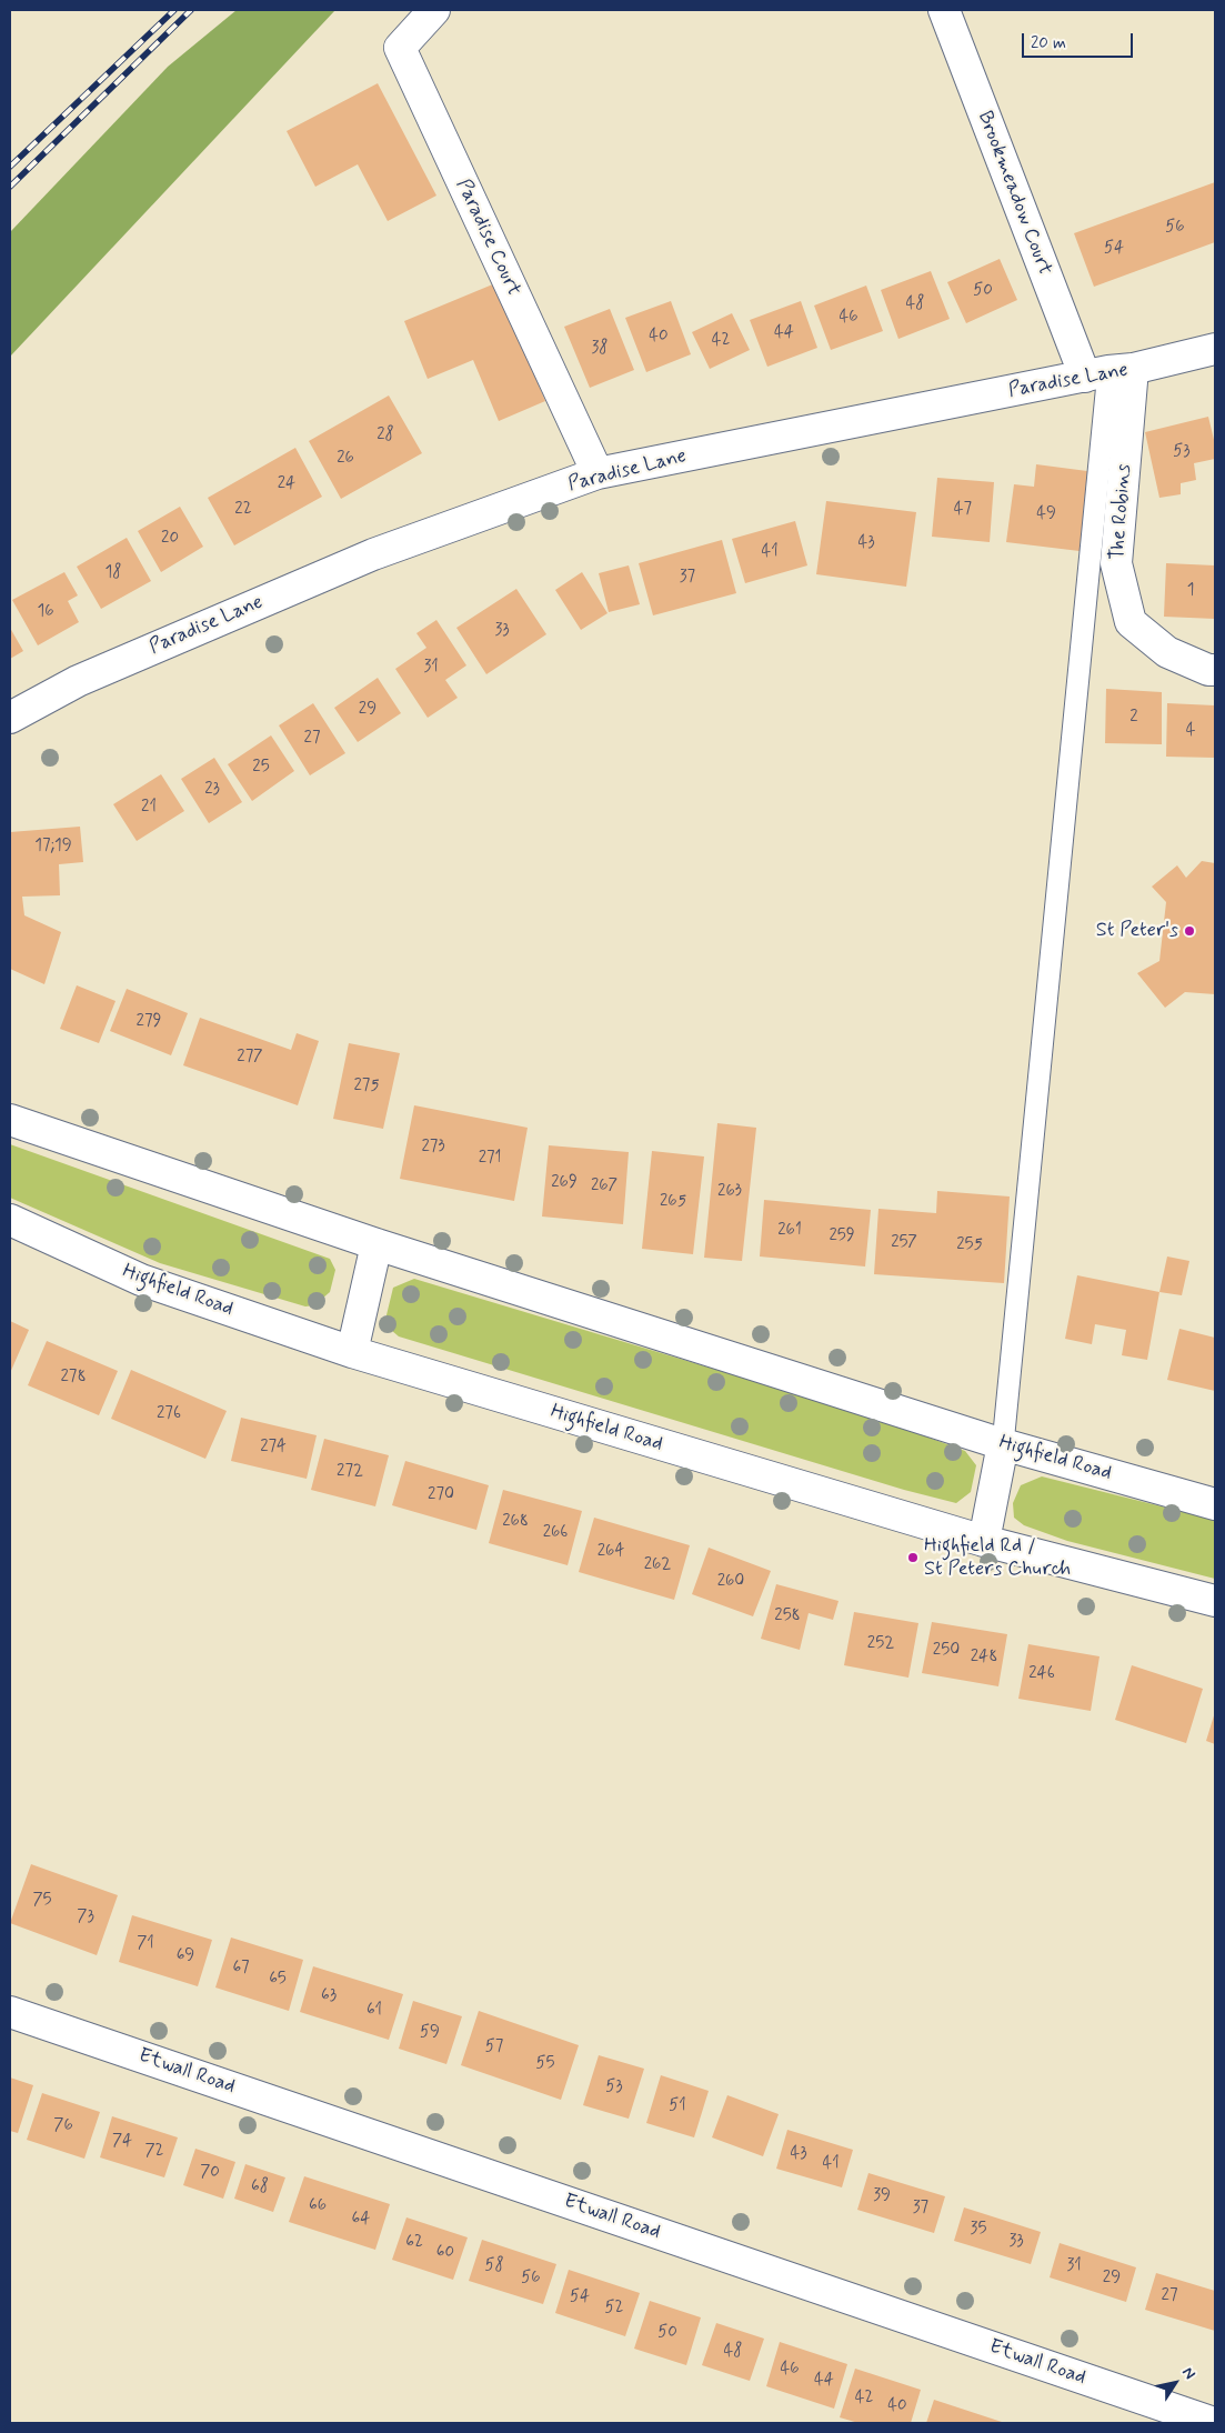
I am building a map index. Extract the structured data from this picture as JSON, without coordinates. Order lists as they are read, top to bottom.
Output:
{
  "streets": {
    "street": [
      "Brookmeadow Court",
      "Paradise Court",
      "Paradise Lane",
      "The Robins",
      "Highfield Road",
      "Etwall Road"
    ]
  },
  "crossings": [
    ["Brookmeadow Court", "Paradise Lane"],
    ["Brookmeadow Court", "The Robins"],
    ["Paradise Court", "Paradise Lane"],
    ["Paradise Lane", "The Robins"]
  ],
  "places": ["St Peter's", "Highfield Rd / St Peters Church"],
  "house_numbers": [
    "56",
    "54",
    "50",
    "48",
    "46",
    "44",
    "40",
    "42",
    "38",
    "28",
    "53",
    "26",
    "24",
    "22",
    "47",
    "49",
    "20",
    "43",
    "41",
    "18",
    "37",
    "1",
    "16",
    "33",
    "31",
    "29",
    "2",
    "4",
    "27",
    "25",
    "23",
    "21",
    "17;19",
    "279",
    "277",
    "275",
    "273",
    "271",
    "269",
    "267",
    "263",
    "265",
    "261",
    "259",
    "257",
    "255",
    "278",
    "276",
    "274",
    "272",
    "270",
    "268",
    "266",
    "264",
    "262",
    "260",
    "258",
    "252",
    "250",
    "248",
    "246",
    "75",
    "73",
    "71",
    "69",
    "67",
    "65",
    "63",
    "61",
    "59",
    "57",
    "55",
    "53",
    "51",
    "76",
    "74",
    "72",
    "43",
    "41",
    "70",
    "68",
    "39",
    "66",
    "37",
    "64",
    "35",
    "33",
    "62",
    "60",
    "58",
    "31",
    "56",
    "29",
    "27",
    "54",
    "52",
    "50",
    "48",
    "46",
    "44",
    "42",
    "40"
  ],
  "scale_bar": "20 m",
  "north": "top right"
}
